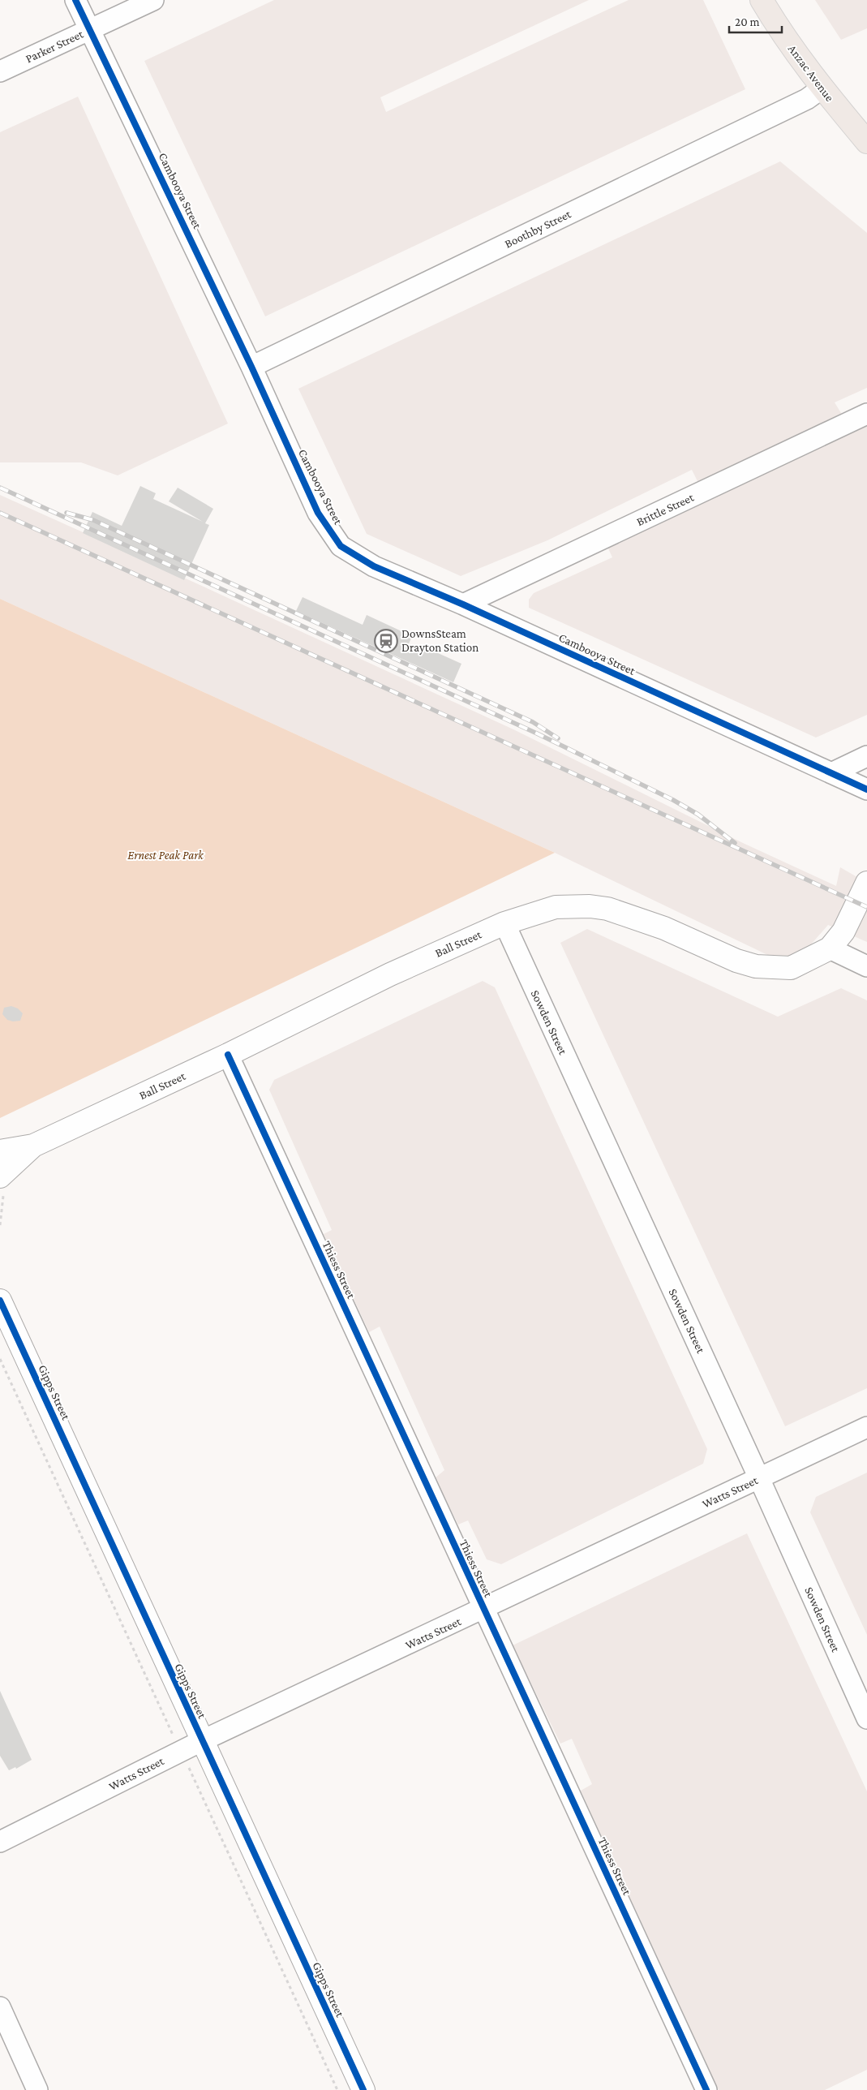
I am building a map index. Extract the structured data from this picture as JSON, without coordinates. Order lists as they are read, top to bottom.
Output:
{
  "streets": {
    "highway": ["Anzac Avenue"],
    "main road": ["Ball Street", "Gipps Street"],
    "street": [
      "Parker Street",
      "Cambooya Street",
      "Boothby Street",
      "Brittle Street",
      "Sowden Street",
      "Thiess Street",
      "Watts Street"
    ]
  },
  "crossings": [
    ["Parker Street", "Cambooya Street"],
    ["Anzac Avenue", "Boothby Street"],
    ["Cambooya Street", "Boothby Street"],
    ["Cambooya Street", "Brittle Street"],
    ["Ball Street", "Sowden Street"],
    ["Ball Street", "Thiess Street"],
    ["Sowden Street", "Watts Street"],
    ["Thiess Street", "Watts Street"],
    ["Gipps Street", "Watts Street"]
  ],
  "parks": ["Ernest Peak Park"],
  "places": {
    "station": ["DownsSteam Drayton Station"]
  },
  "scale_bar": "20 m"
}
